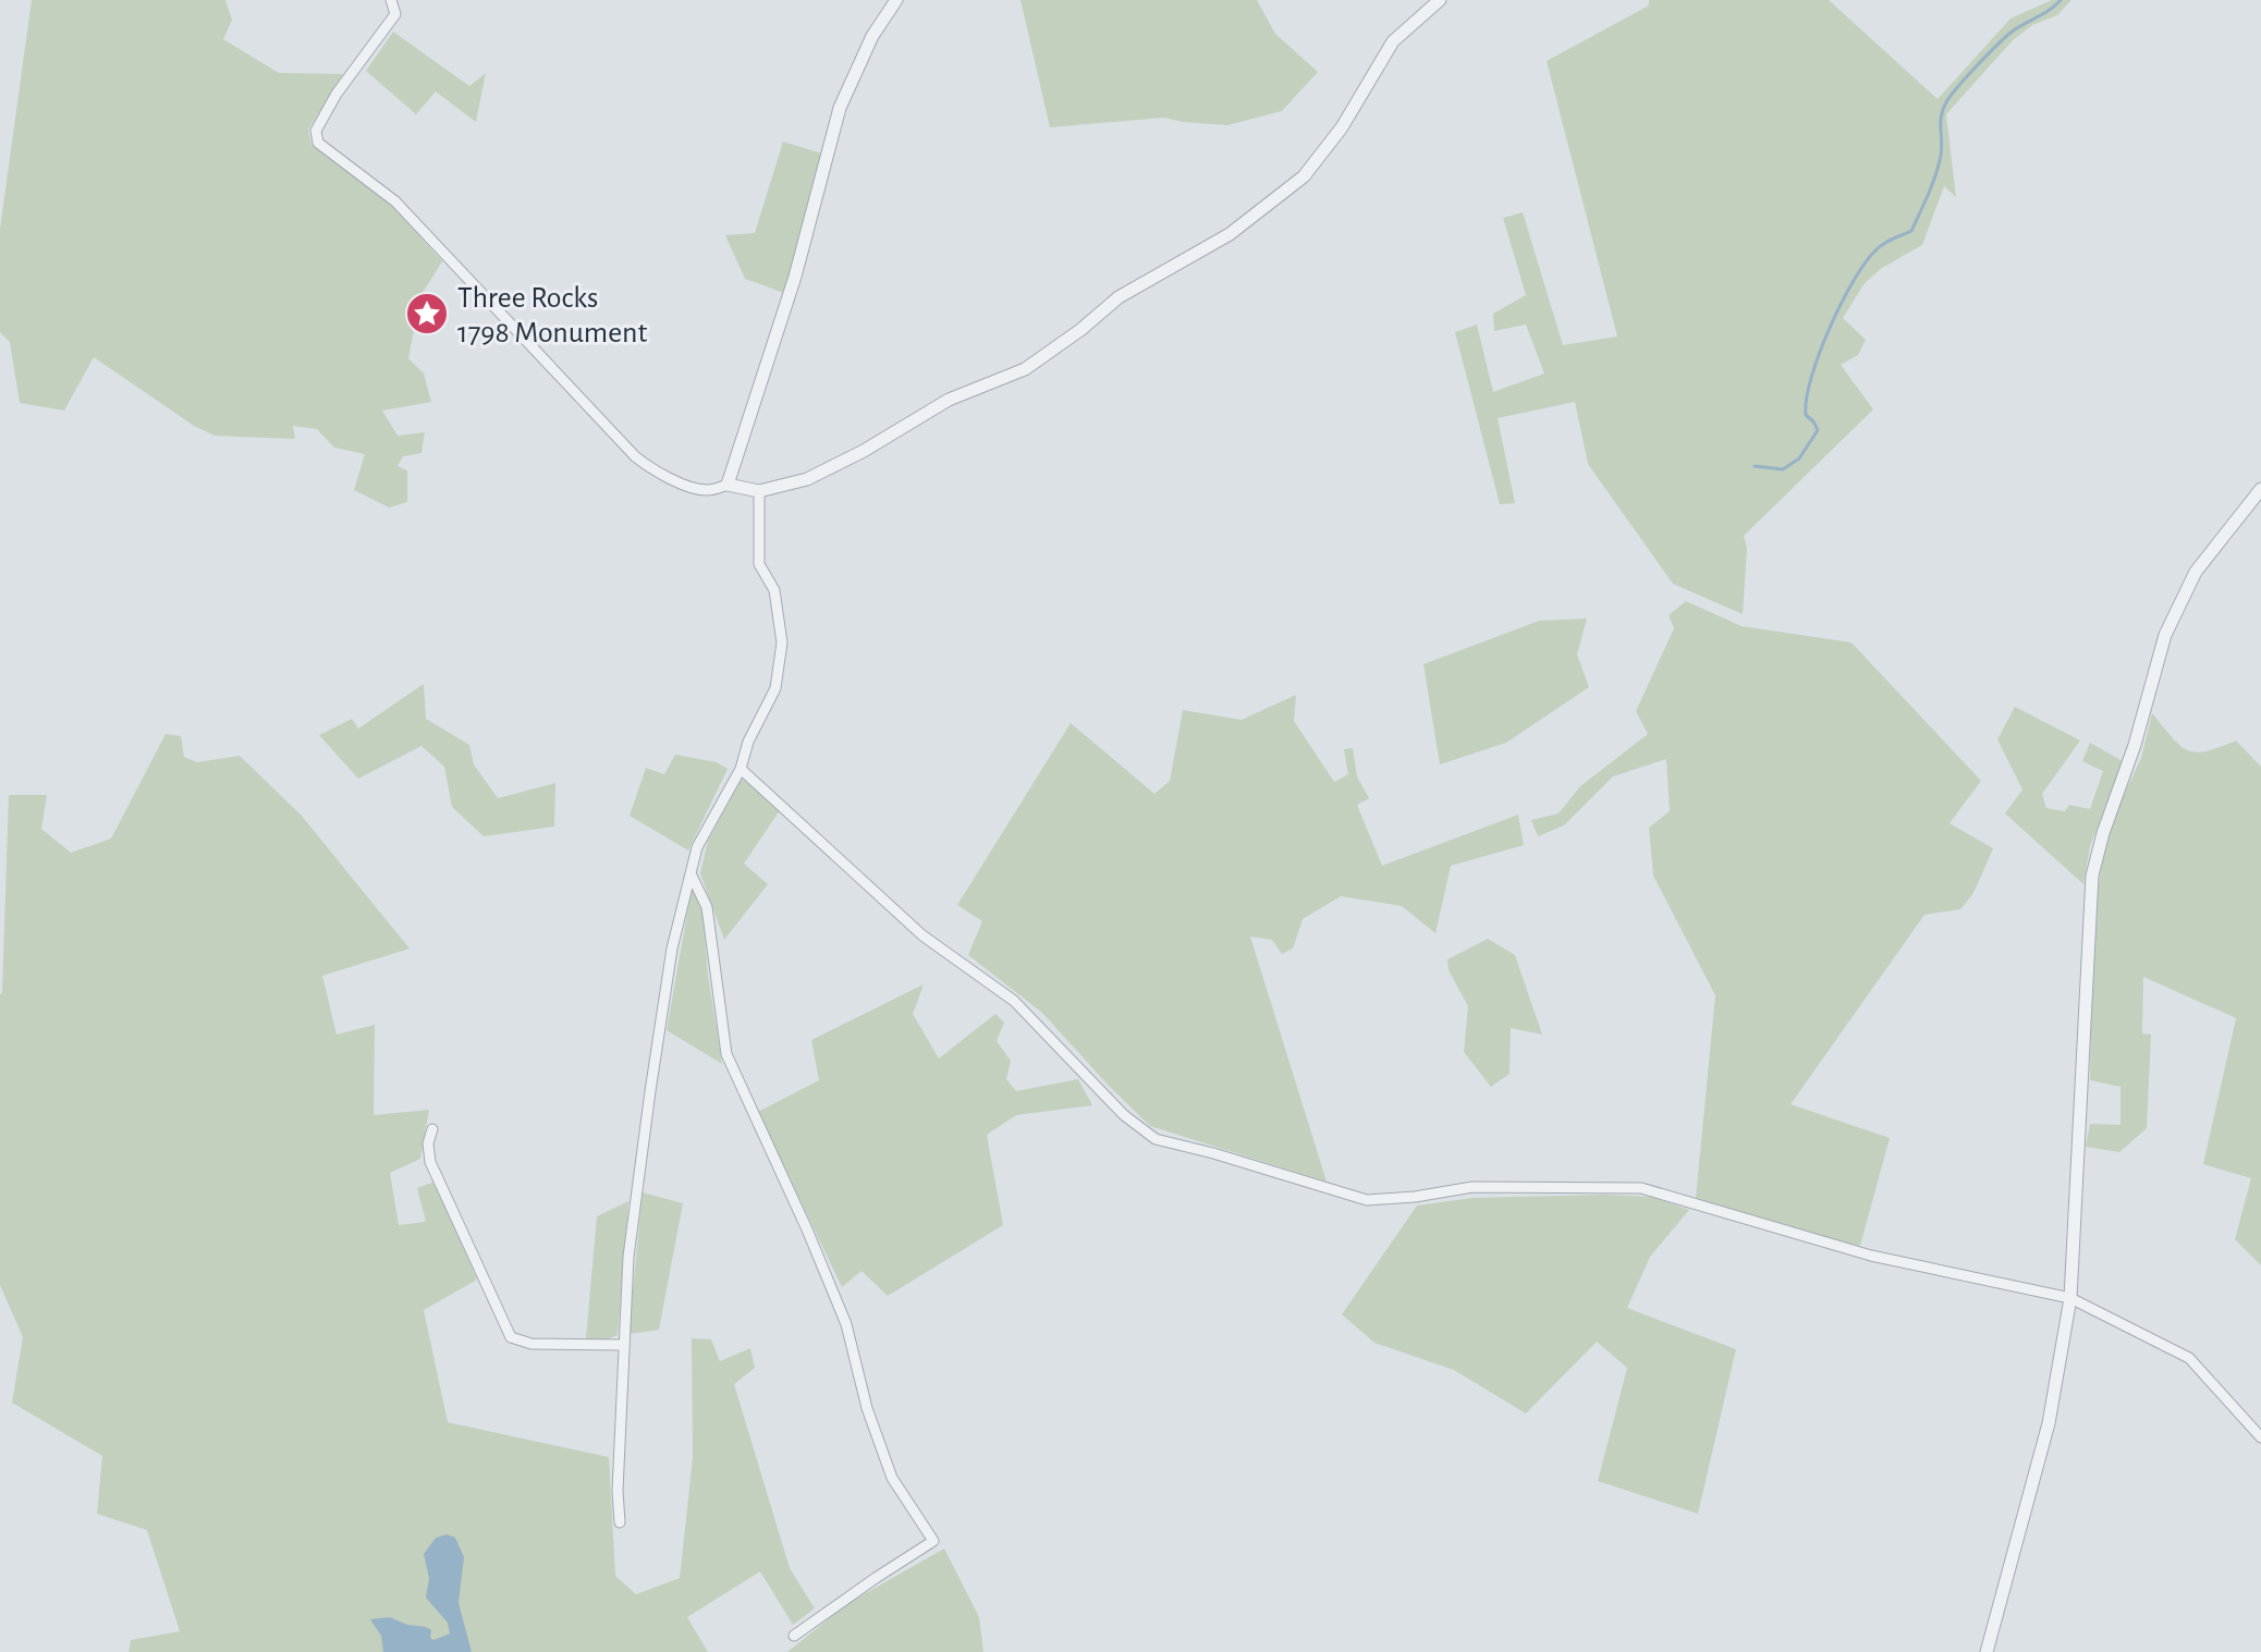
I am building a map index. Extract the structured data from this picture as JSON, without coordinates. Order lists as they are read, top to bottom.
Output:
{
  "places": {
    "place": ["Three Rocks 1798 Monument"]
  }
}
